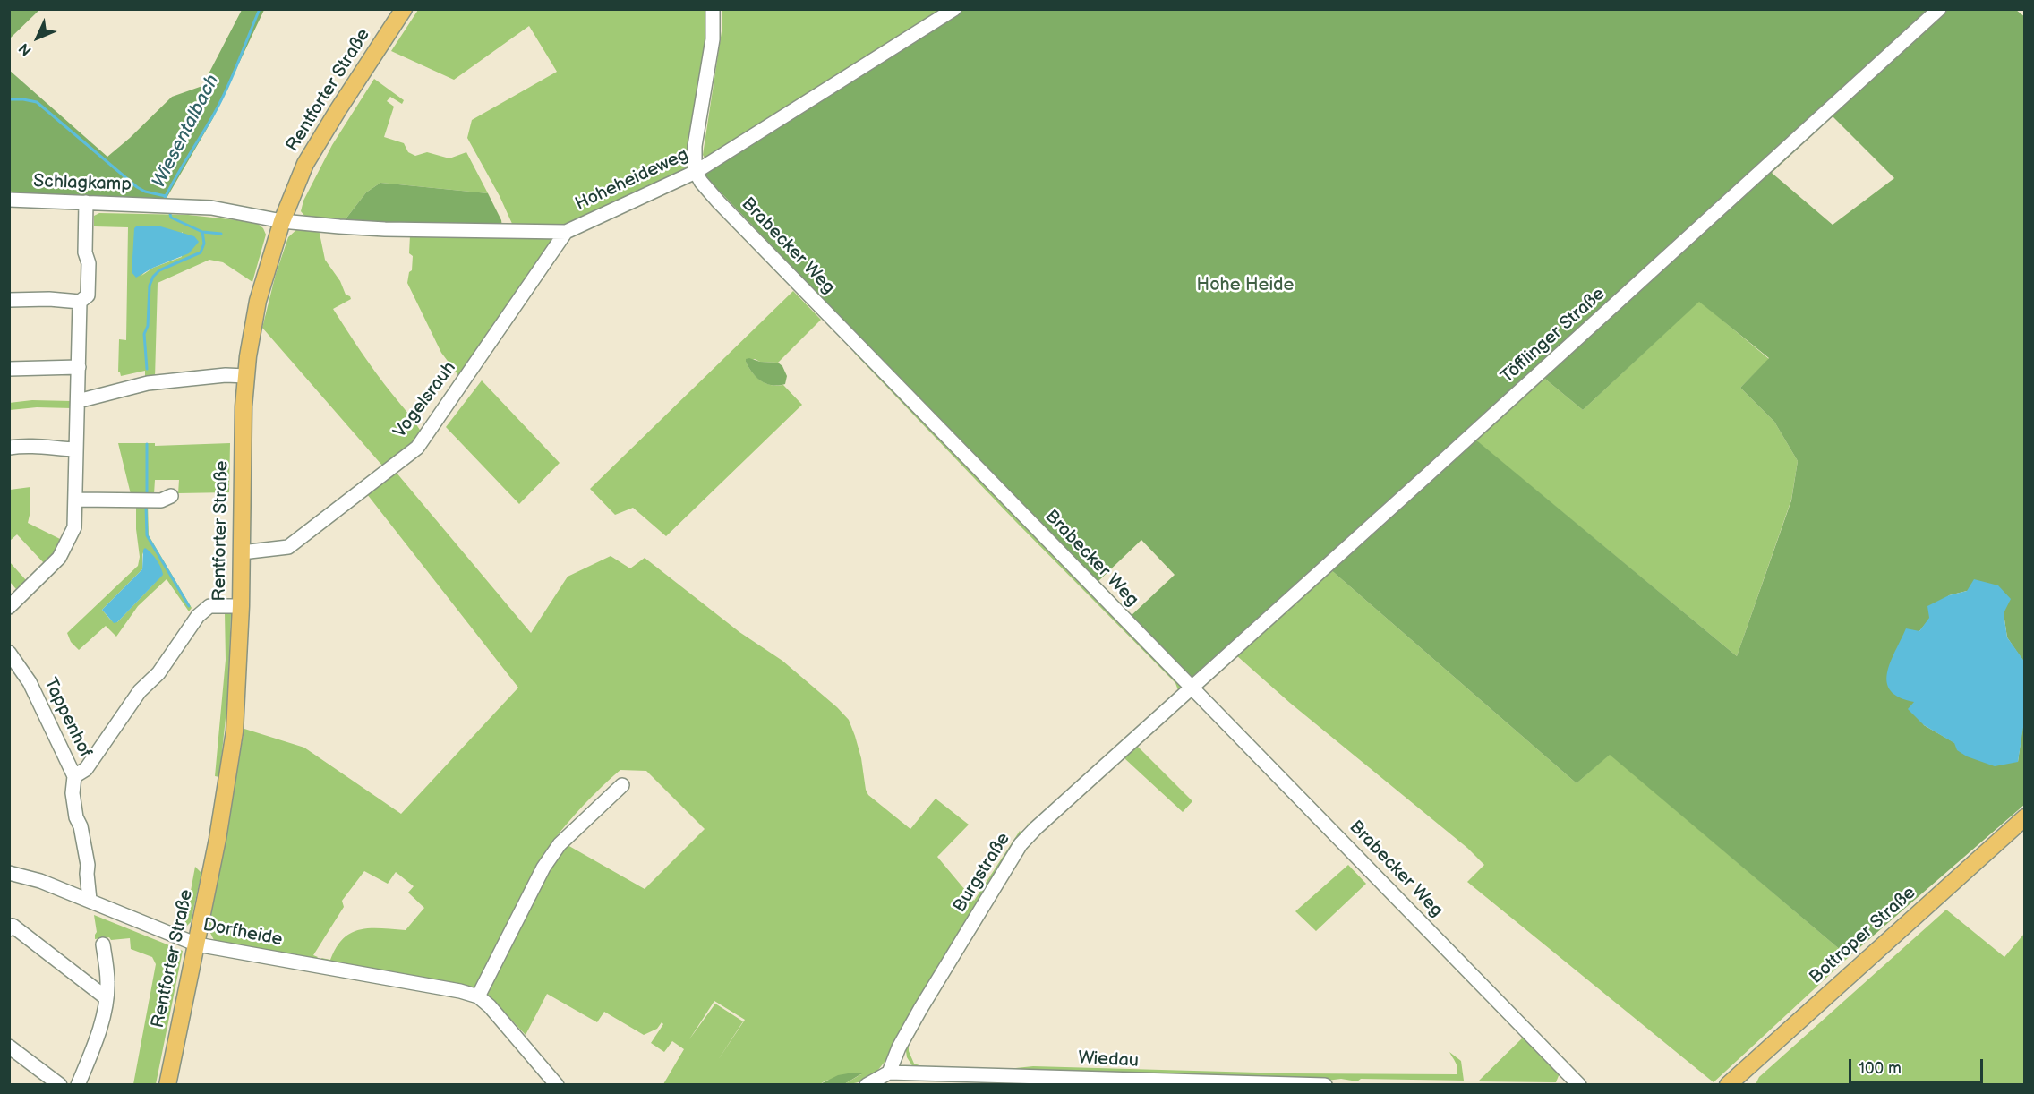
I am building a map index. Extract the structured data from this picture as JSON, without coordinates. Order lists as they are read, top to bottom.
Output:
{
  "streets": {
    "main road": ["Rentforter Straße", "Bottroper Straße"],
    "street": [
      "Hoheheideweg",
      "Schlagkamp",
      "Brabecker Weg",
      "Töfflinger Straße",
      "Vogelsrauh",
      "Tappenhof",
      "Burgstraße",
      "Dorfheide",
      "Wiedau"
    ]
  },
  "crossings": [
    ["Rentforter Straße", "Hoheheideweg"],
    ["Rentforter Straße", "Schlagkamp"],
    ["Rentforter Straße", "Vogelsrauh"],
    ["Rentforter Straße", "Dorfheide"],
    ["Hoheheideweg", "Schlagkamp"],
    ["Hoheheideweg", "Brabecker Weg"],
    ["Hoheheideweg", "Vogelsrauh"],
    ["Brabecker Weg", "Töfflinger Straße"],
    ["Brabecker Weg", "Burgstraße"],
    ["Töfflinger Straße", "Burgstraße"],
    ["Tappenhof", "Dorfheide"],
    ["Burgstraße", "Wiedau"]
  ],
  "water": ["Wiesentalbach"],
  "parks": ["Hohe Heide"],
  "scale_bar": "100 m",
  "north": "bottom left"
}
